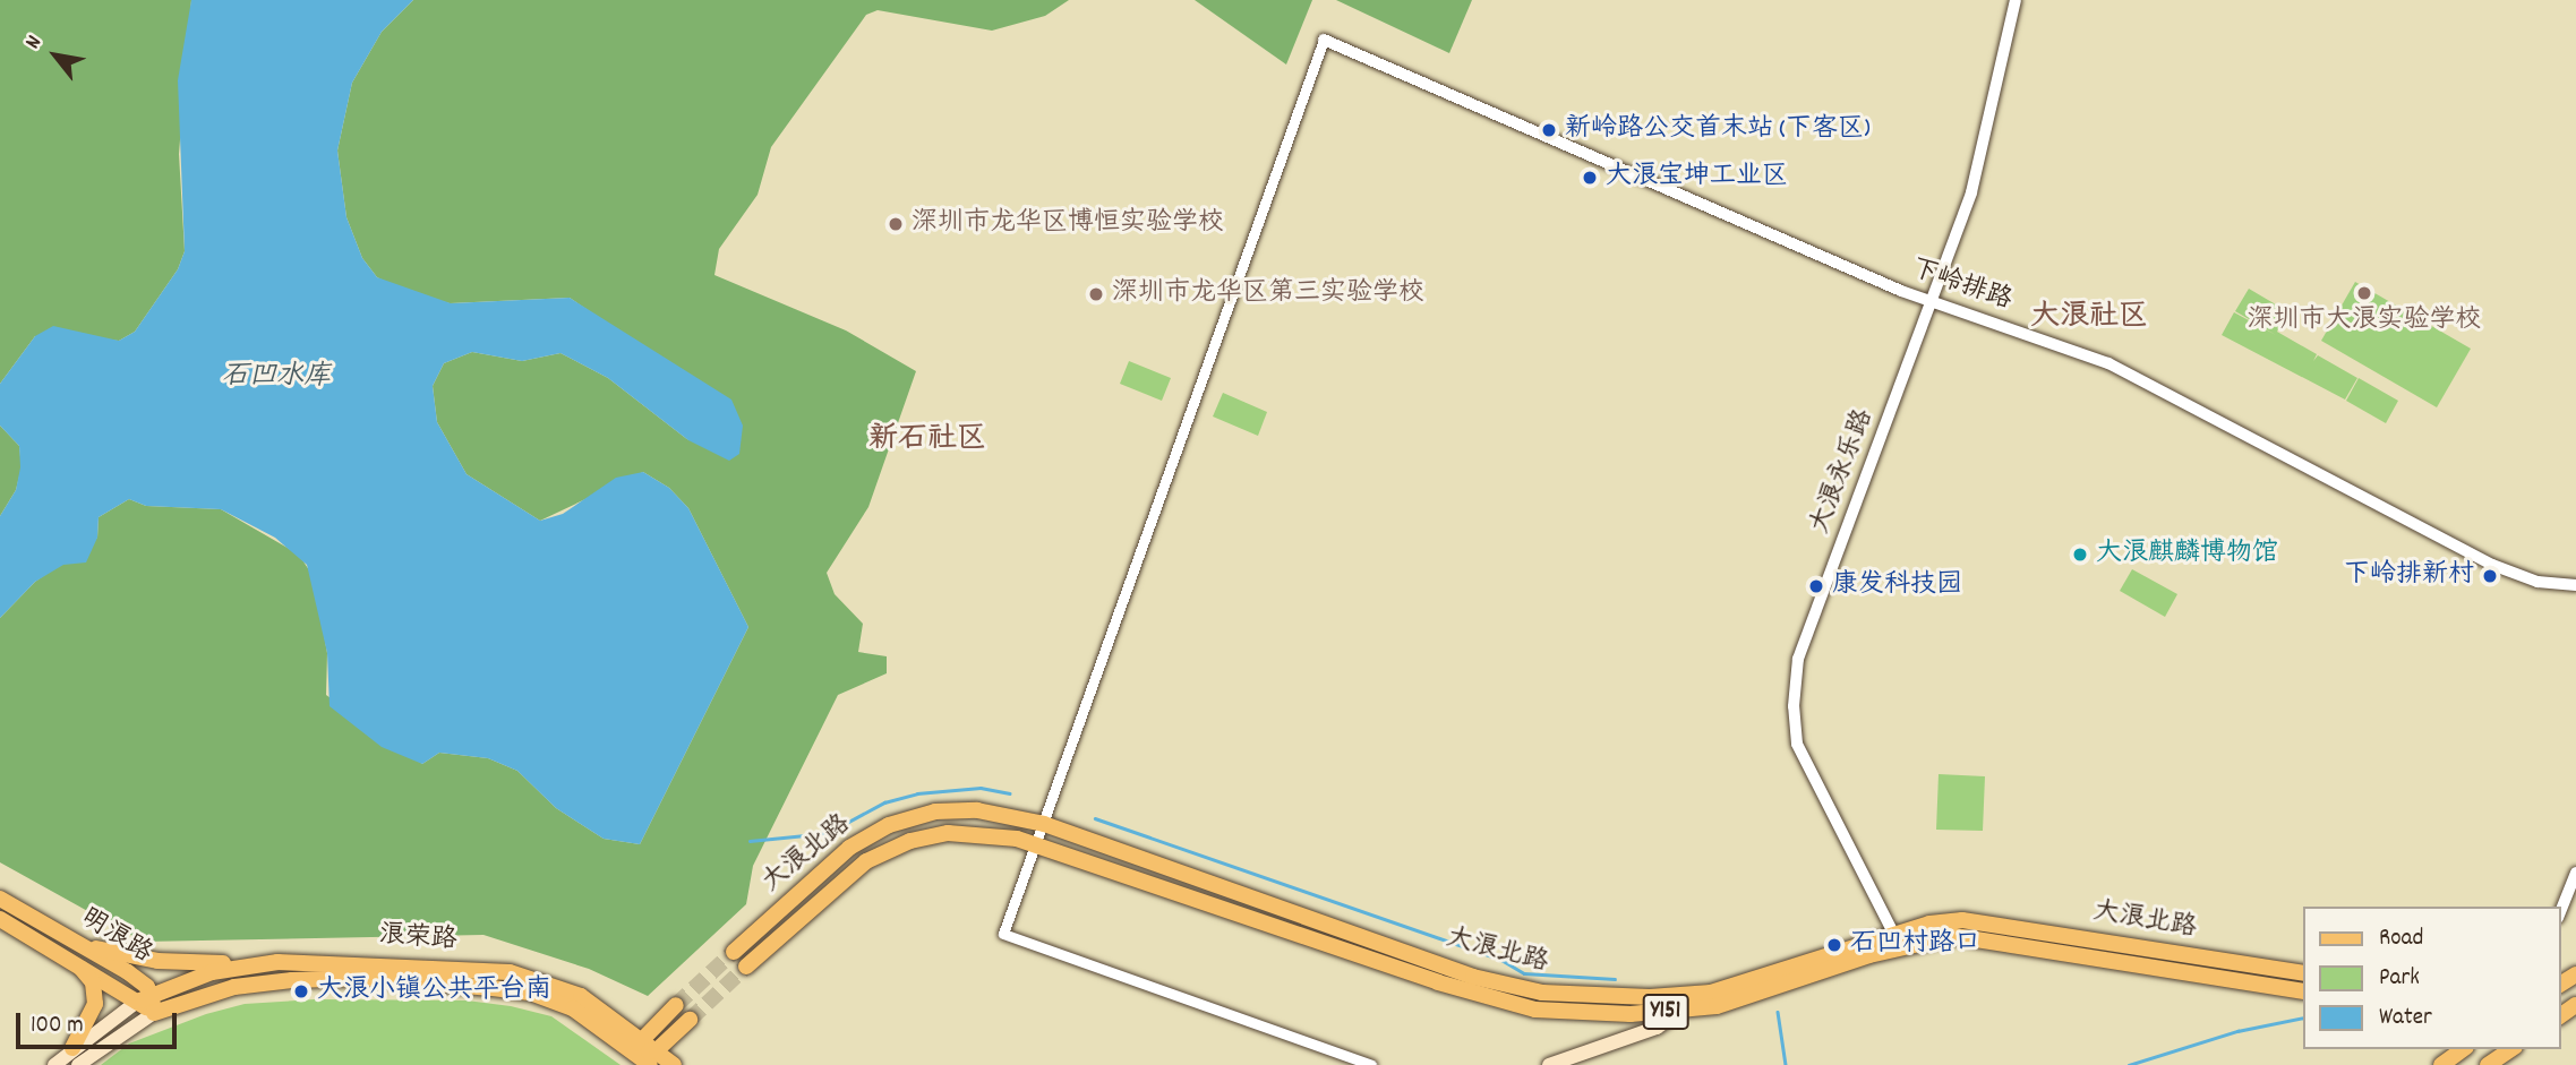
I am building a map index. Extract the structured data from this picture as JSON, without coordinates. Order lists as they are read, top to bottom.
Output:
{
  "streets": {
    "main road": [
      "大浪北路",
      "明浪路",
      "浪荣路",
      "Y151"
    ],
    "street": ["下岭排路", "大浪永乐路"]
  },
  "crossings": [
    ["下岭排路", "大浪永乐路"],
    ["大浪永乐路", "大浪北路"],
    ["明浪路", "浪荣路"]
  ],
  "districts": ["大浪社区", "新石社区"],
  "water": ["石凹水库"],
  "places": [
    "新岭路公交首末站 (下客区)",
    "大浪宝坤工业区",
    "深圳市龙华区博恒实验学校",
    "深圳市大浪实验学校",
    "深圳市龙华区第三实验学校",
    "大浪麒麟博物馆",
    "下岭排新村",
    "康发科技园",
    "石凹村路口",
    "大浪小镇公共平台南"
  ],
  "legend": ["Road", "Park", "Water"],
  "scale_bar": "100 m",
  "north": "top left"
}
